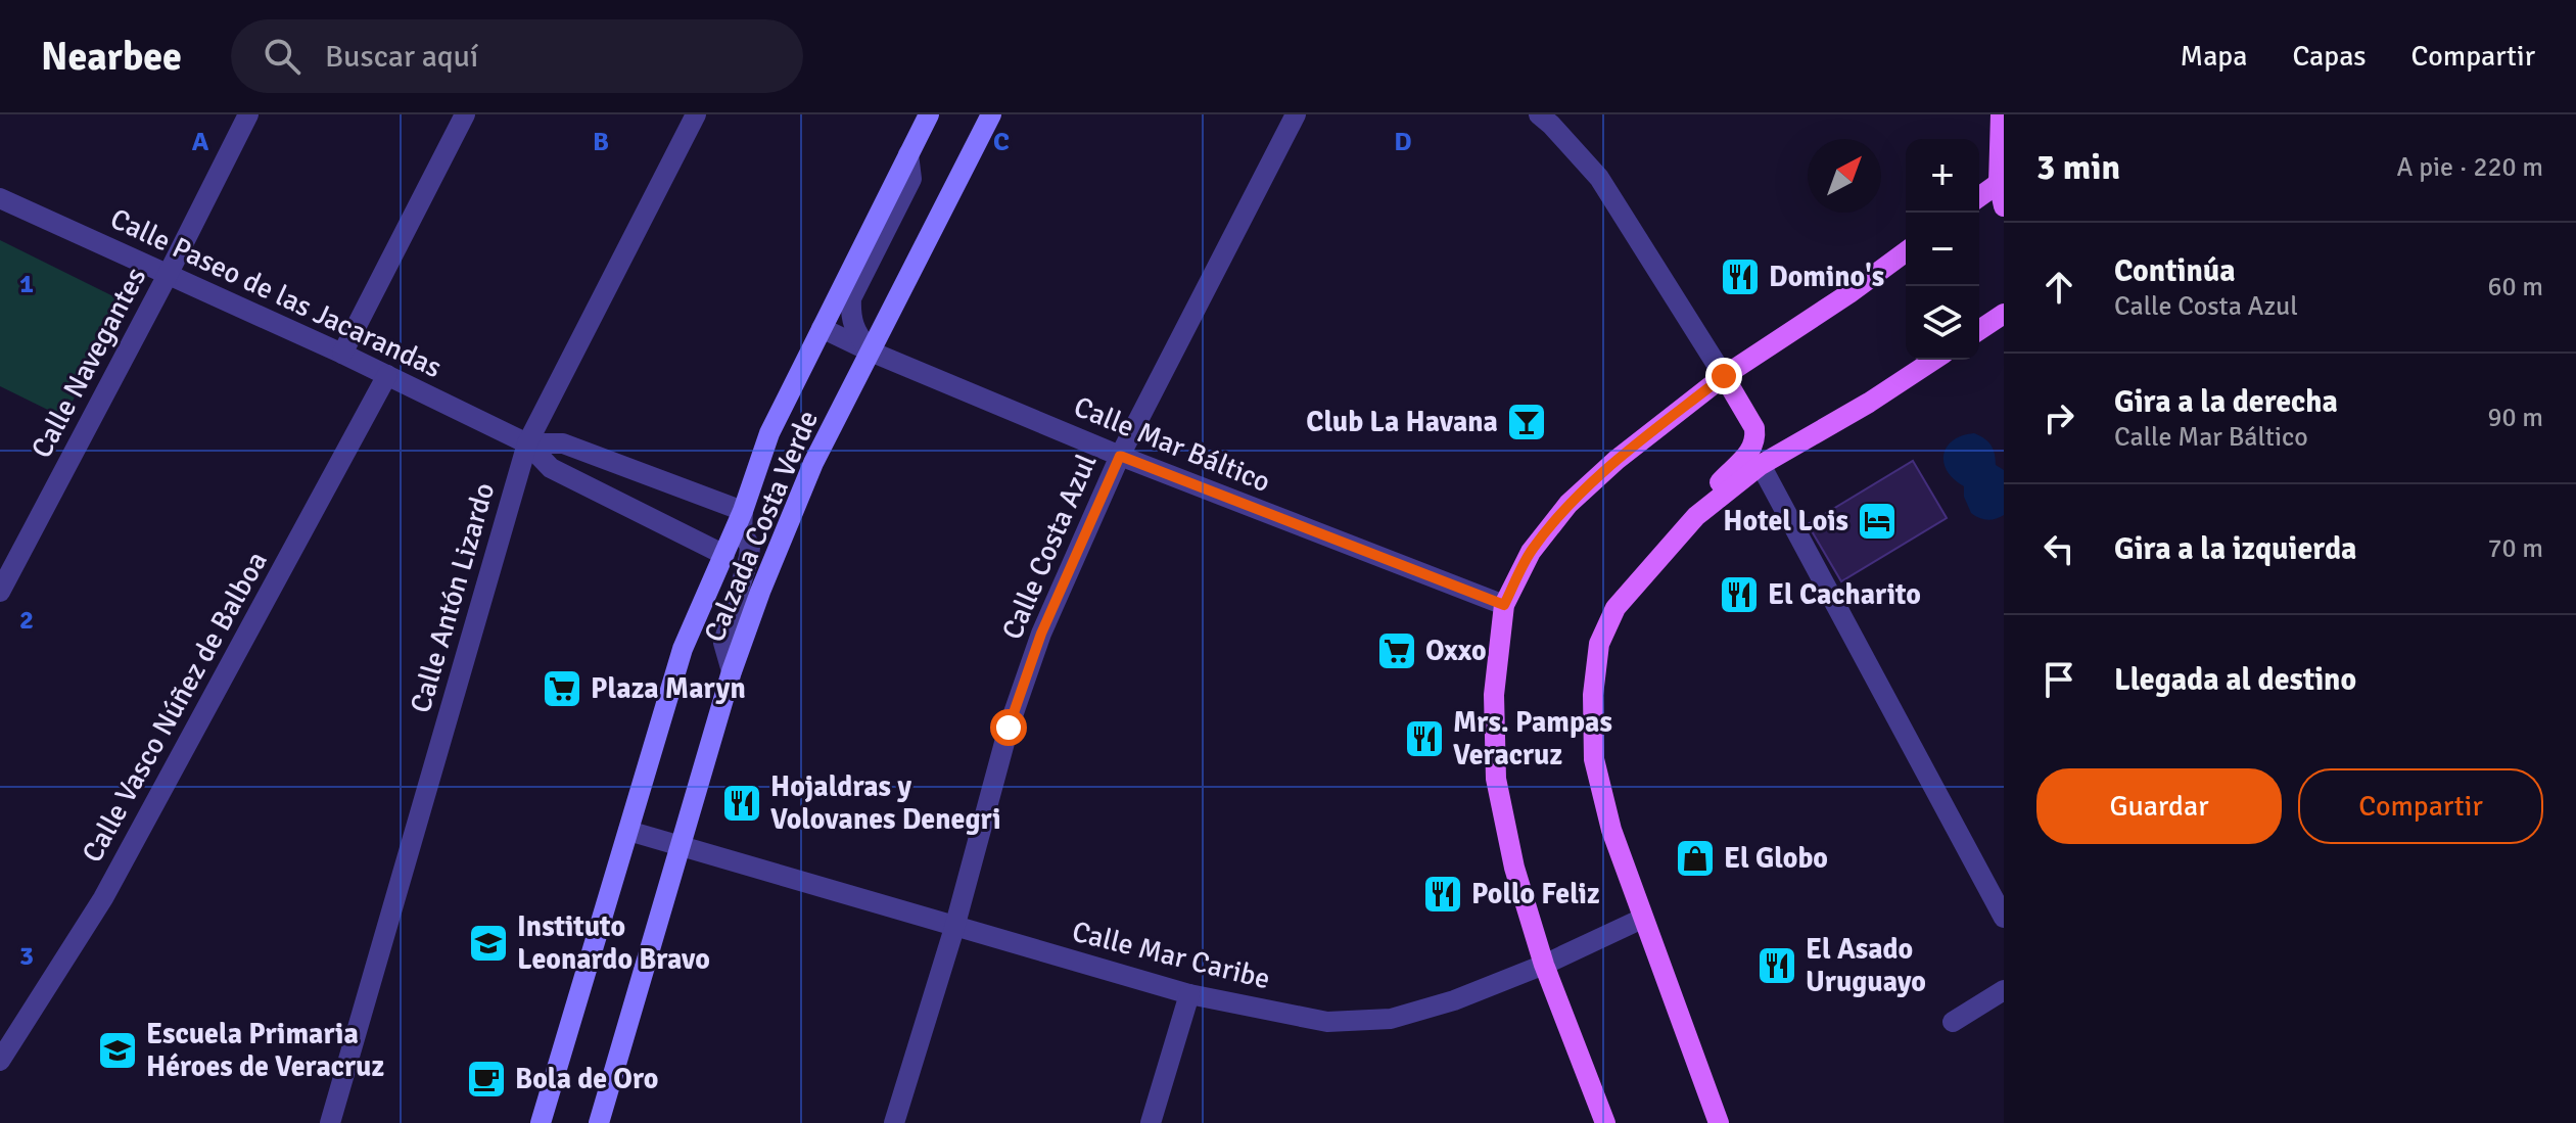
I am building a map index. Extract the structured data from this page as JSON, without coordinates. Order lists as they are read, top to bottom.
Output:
{
  "streets": {
    "main road": ["Calzada Costa Verde"],
    "street": [
      "Calle Paseo de las Jacarandas",
      "Calle Navegantes",
      "Calle Mar Báltico",
      "Calle Costa Azul",
      "Calle Antón Lizardo",
      "Calle Vasco Núñez de Balboa",
      "Calle Mar Caribe"
    ]
  },
  "crossings": [
    ["Calle Paseo de las Jacarandas", "Calle Navegantes"],
    ["Calle Paseo de las Jacarandas", "Calzada Costa Verde"],
    ["Calle Paseo de las Jacarandas", "Calle Antón Lizardo"],
    ["Calle Paseo de las Jacarandas", "Calle Vasco Núñez de Balboa"],
    ["Calle Mar Báltico", "Calzada Costa Verde"],
    ["Calle Mar Báltico", "Calle Costa Azul"],
    ["Calzada Costa Verde", "Calle Mar Caribe"],
    ["Calle Costa Azul", "Calle Mar Caribe"]
  ],
  "places": {
    "restaurant": [
      "Domino's",
      "El Cacharito",
      "Mrs. Pampas Veracruz",
      "Hojaldras y Volovanes Denegri",
      "Pollo Feliz",
      "El Asado Uruguayo"
    ],
    "bar": ["Club La Havana"],
    "hotel": ["Hotel Lois"],
    "supermarket": ["Oxxo", "Plaza Maryn"],
    "shop": ["El Globo"],
    "school or university": ["Instituto Leonardo Bravo", "Escuela Primaria Héroes de Veracruz"],
    "cafe": ["Bola de Oro"]
  },
  "north": "top right",
  "page": {
    "header": "Nearbee",
    "search": "Buscar aquí",
    "nav": ["Mapa", "Capas", "Compartir"],
    "heading": ["3 min", "A pie · 220 m"],
    "map_buttons": ["+", "−"],
    "list": [
      ["Continúa", "Calle Costa Azul", "60 m"],
      ["Gira a la derecha", "Calle Mar Báltico", "90 m"],
      ["Gira a la izquierda", "70 m"],
      "Llegada al destino"
    ],
    "buttons": ["Guardar", "Compartir"]
  },
  "grid": {
    "columns": [
      "A",
      "B",
      "C",
      "D"
    ],
    "rows": ["1", "2", "3"]
  }
}
